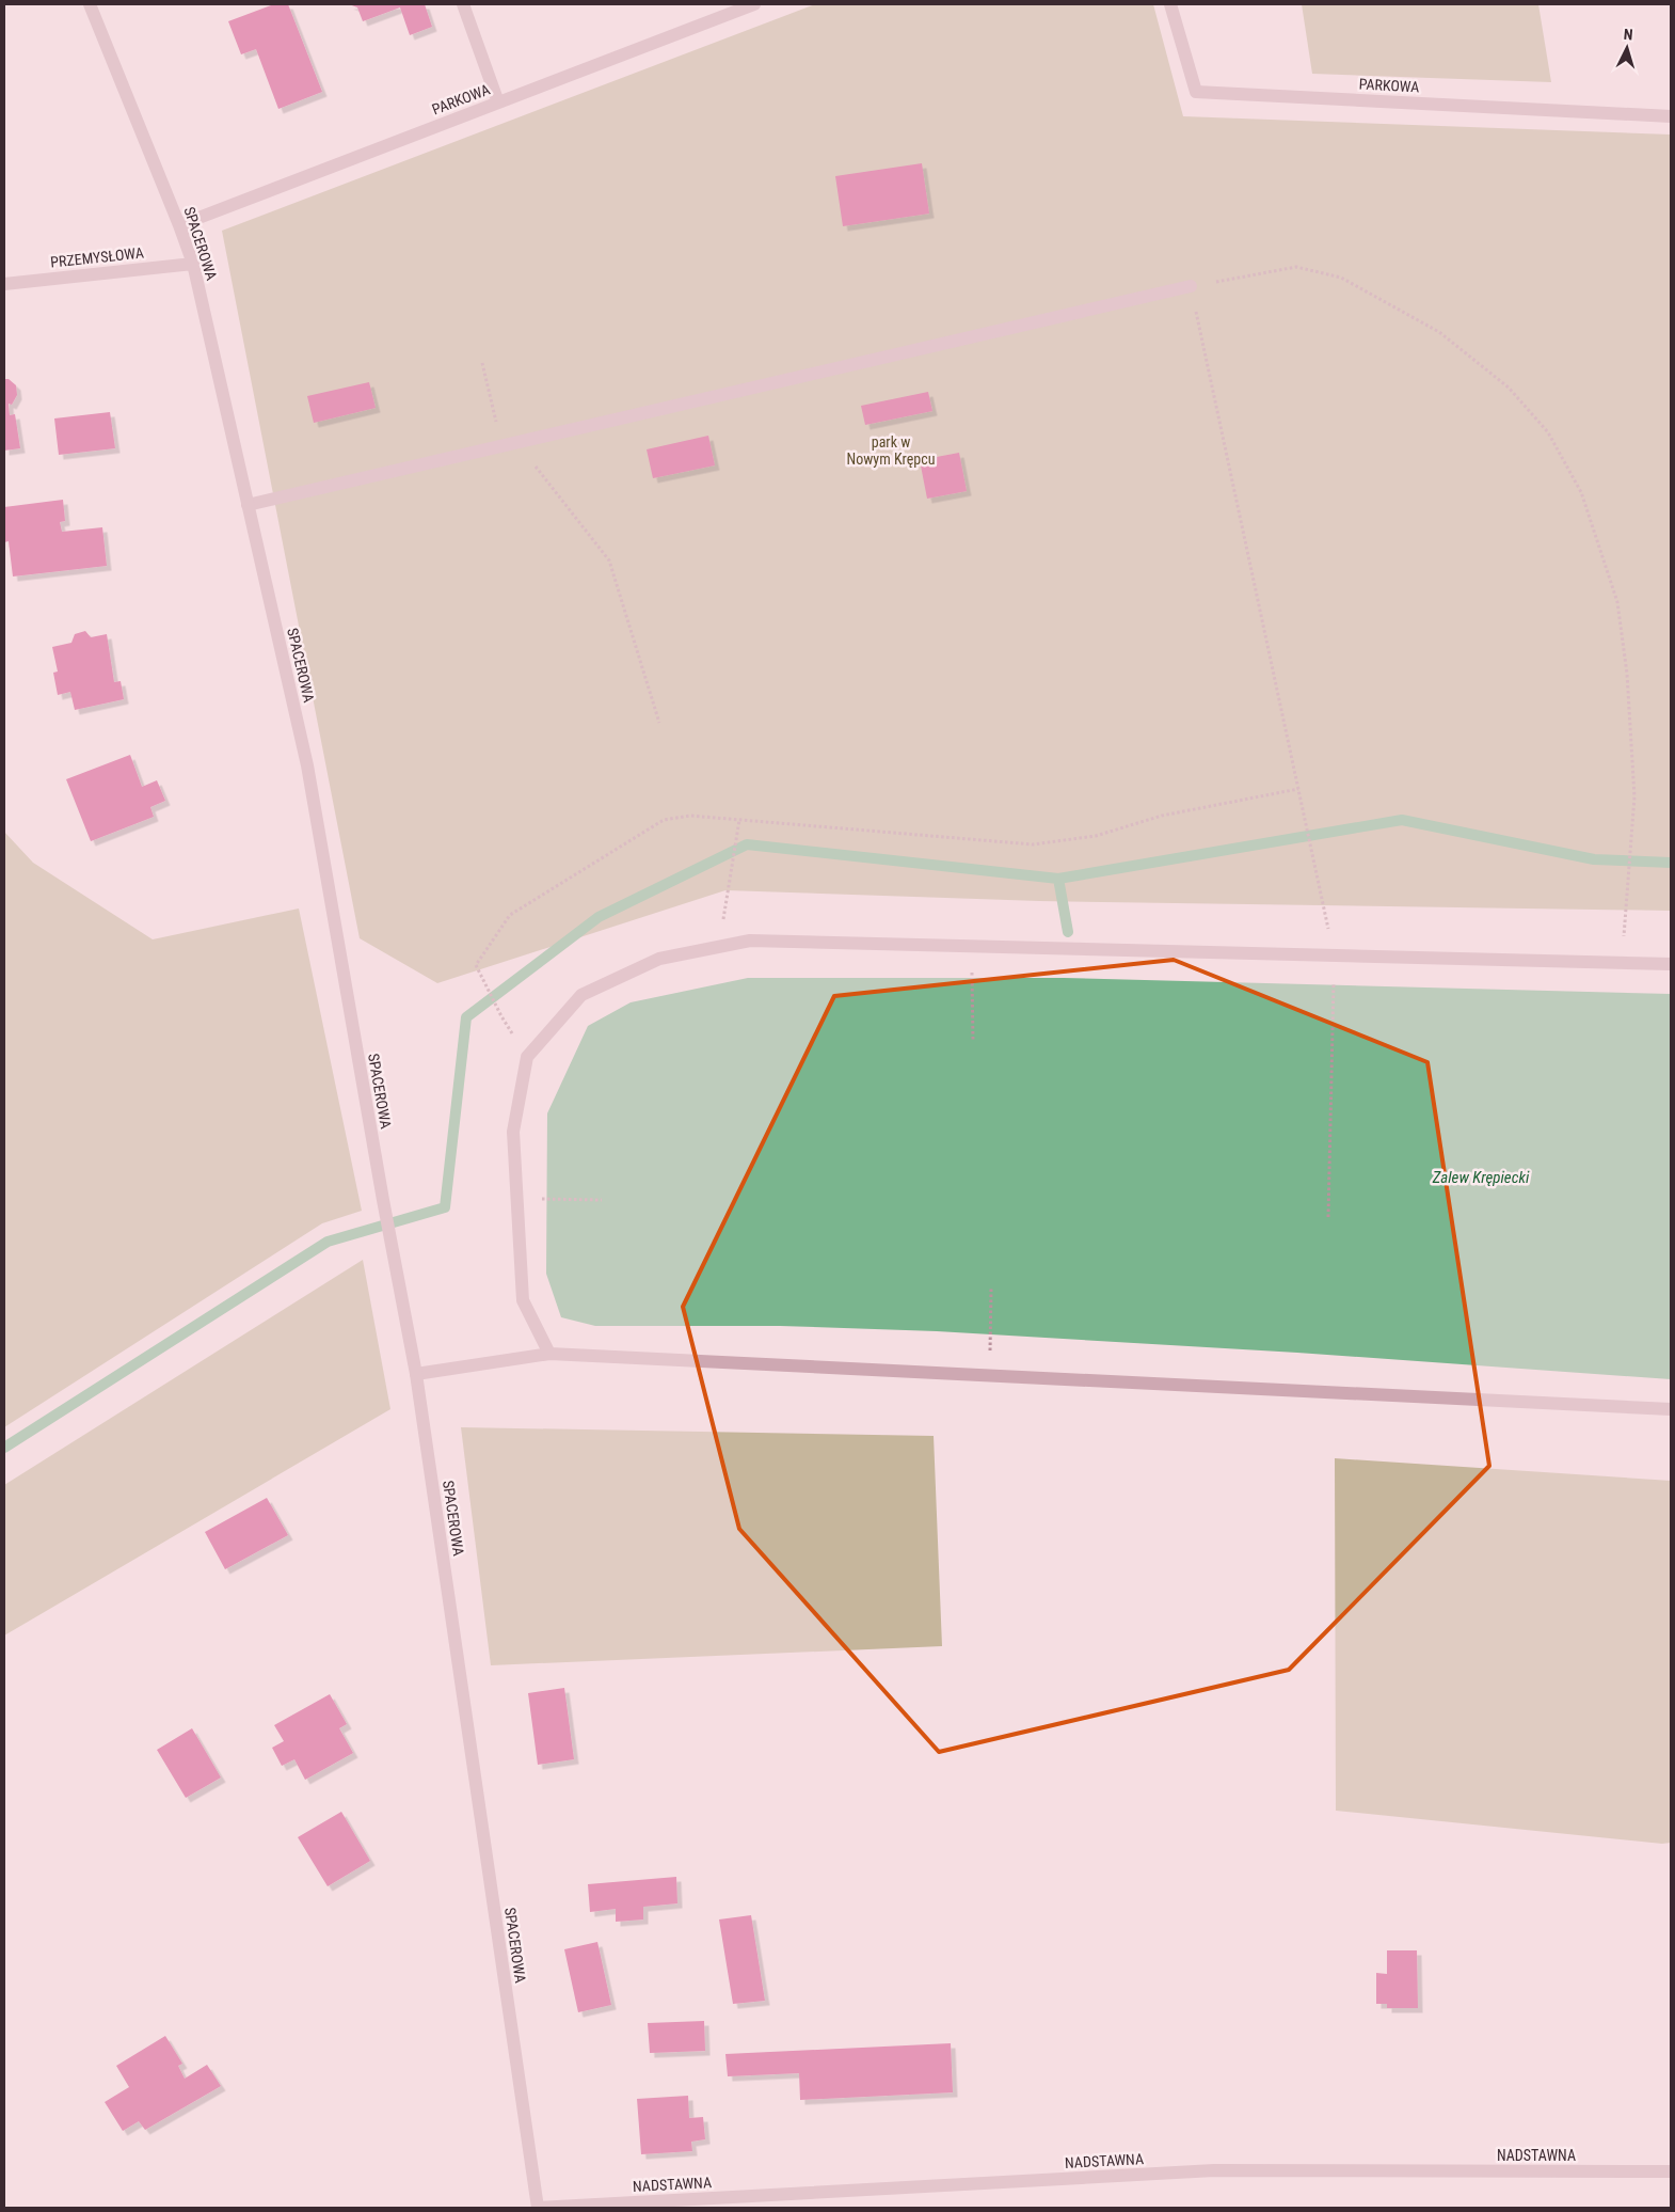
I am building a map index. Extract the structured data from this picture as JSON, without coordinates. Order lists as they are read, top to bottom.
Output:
{
  "streets": {
    "street": [
      "PARKOWA",
      "SPACEROWA",
      "PRZEMYSŁOWA",
      "NADSTAWNA"
    ]
  },
  "crossings": [
    ["PARKOWA", "SPACEROWA"],
    ["SPACEROWA", "PRZEMYSŁOWA"],
    ["SPACEROWA", "NADSTAWNA"]
  ],
  "water": ["Zalew Krępiecki"],
  "parks": ["park w Nowym Krępcu"],
  "north": "top"
}
